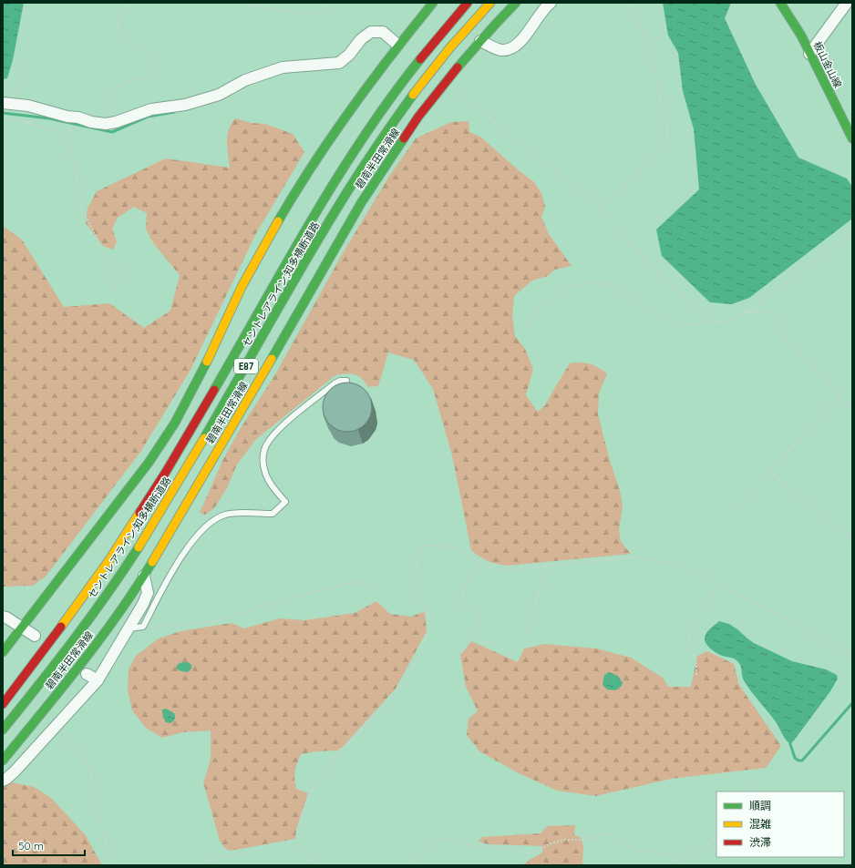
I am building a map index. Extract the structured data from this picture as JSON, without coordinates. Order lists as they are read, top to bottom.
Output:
{
  "streets": {
    "main road": [
      "板山金山線",
      "碧南半田常滑線",
      "セントレアライン;知多横断道路",
      "E87"
    ]
  },
  "legend": ["順調", "混雑", "渋滞"],
  "scale_bar": "50 m"
}
